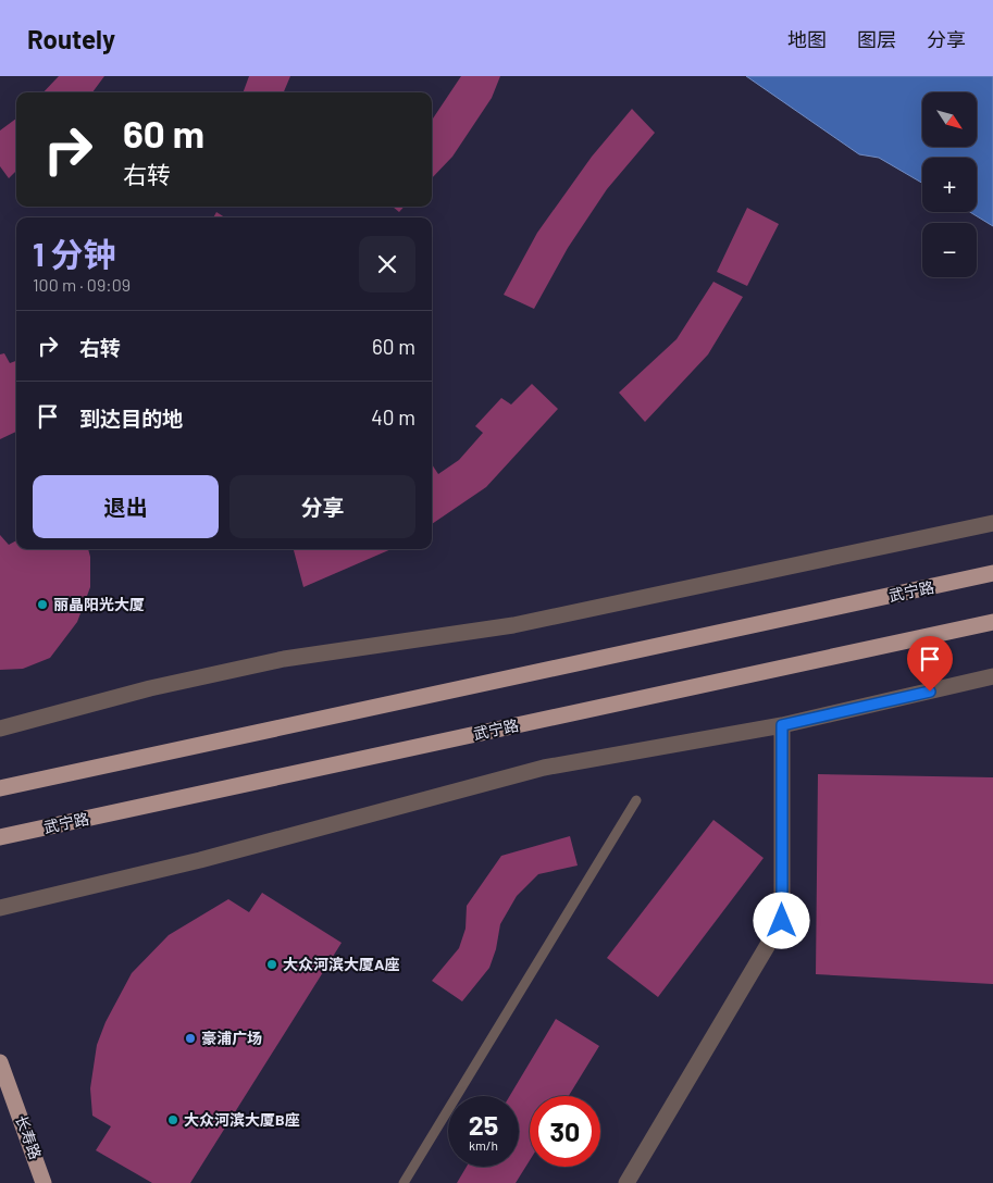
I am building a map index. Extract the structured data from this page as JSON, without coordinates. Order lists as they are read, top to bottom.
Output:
{
  "streets": {
    "main road": ["武宁路", "长寿路"]
  },
  "places": [
    "丽晶阳光大厦",
    "大众河滨大厦A座",
    "豪浦广场",
    "大众河滨大厦B座"
  ],
  "north": "bottom right",
  "page": {
    "header": "Routely",
    "nav": ["地图", "图层", "分享"],
    "map_buttons": ["+", "−"],
    "turn": ["60 m", "右转"],
    "heading": ["1 分钟", "100 m · 09:09"],
    "list": [
      {
        "name": "右转",
        "value": "60 m"
      },
      {
        "name": "到达目的地",
        "value": "40 m"
      }
    ],
    "buttons": ["退出", "分享"],
    "speed": "25 km/h",
    "limit": "30"
  }
}
